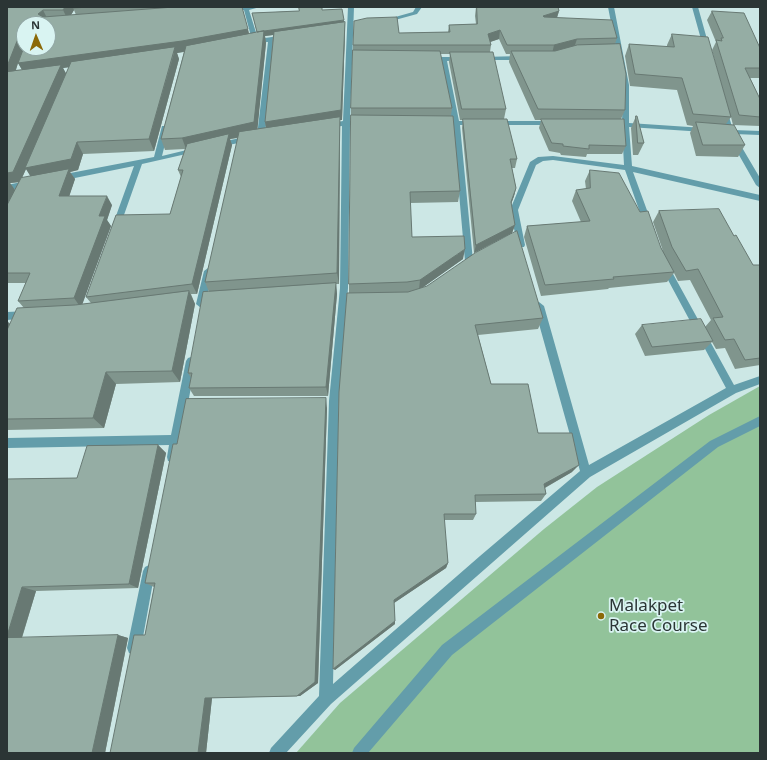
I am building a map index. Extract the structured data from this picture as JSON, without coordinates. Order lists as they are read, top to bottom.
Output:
{
  "places": ["Malakpet Race Course"],
  "north": "top"
}
